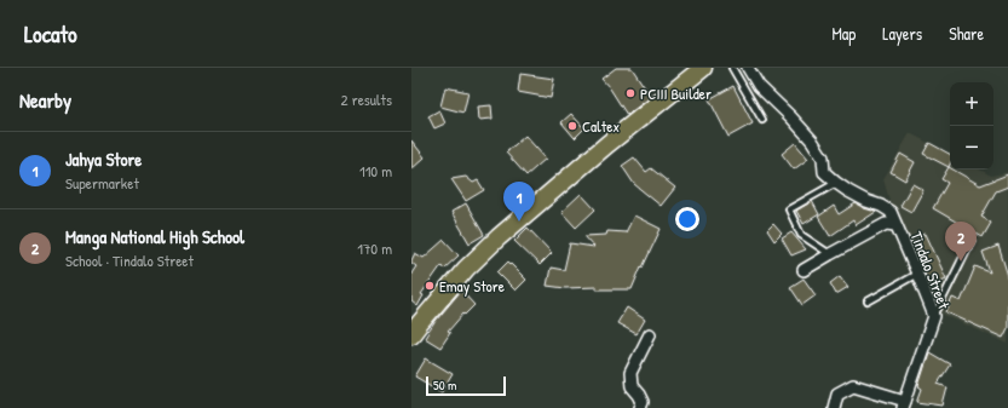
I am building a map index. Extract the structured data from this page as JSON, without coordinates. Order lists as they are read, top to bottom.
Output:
{
  "streets": {
    "street": ["Tindalo Street"]
  },
  "places": ["PCIII Builder", "Caltex", "Emay Store"],
  "scale_bar": "50 m",
  "page": {
    "header": "Locato",
    "nav": ["Map", "Layers", "Share"],
    "heading": ["Nearby", "2 results"],
    "map_buttons": ["+", "−"],
    "list": [
      {
        "mark": "1",
        "name": "Jahya Store",
        "note": "Supermarket",
        "value": "110 m"
      },
      {
        "mark": "2",
        "name": "Manga National High School",
        "note": "School · Tindalo Street",
        "value": "170 m"
      }
    ],
    "pins": ["1", "2"],
    "scale": "50 m"
  }
}
